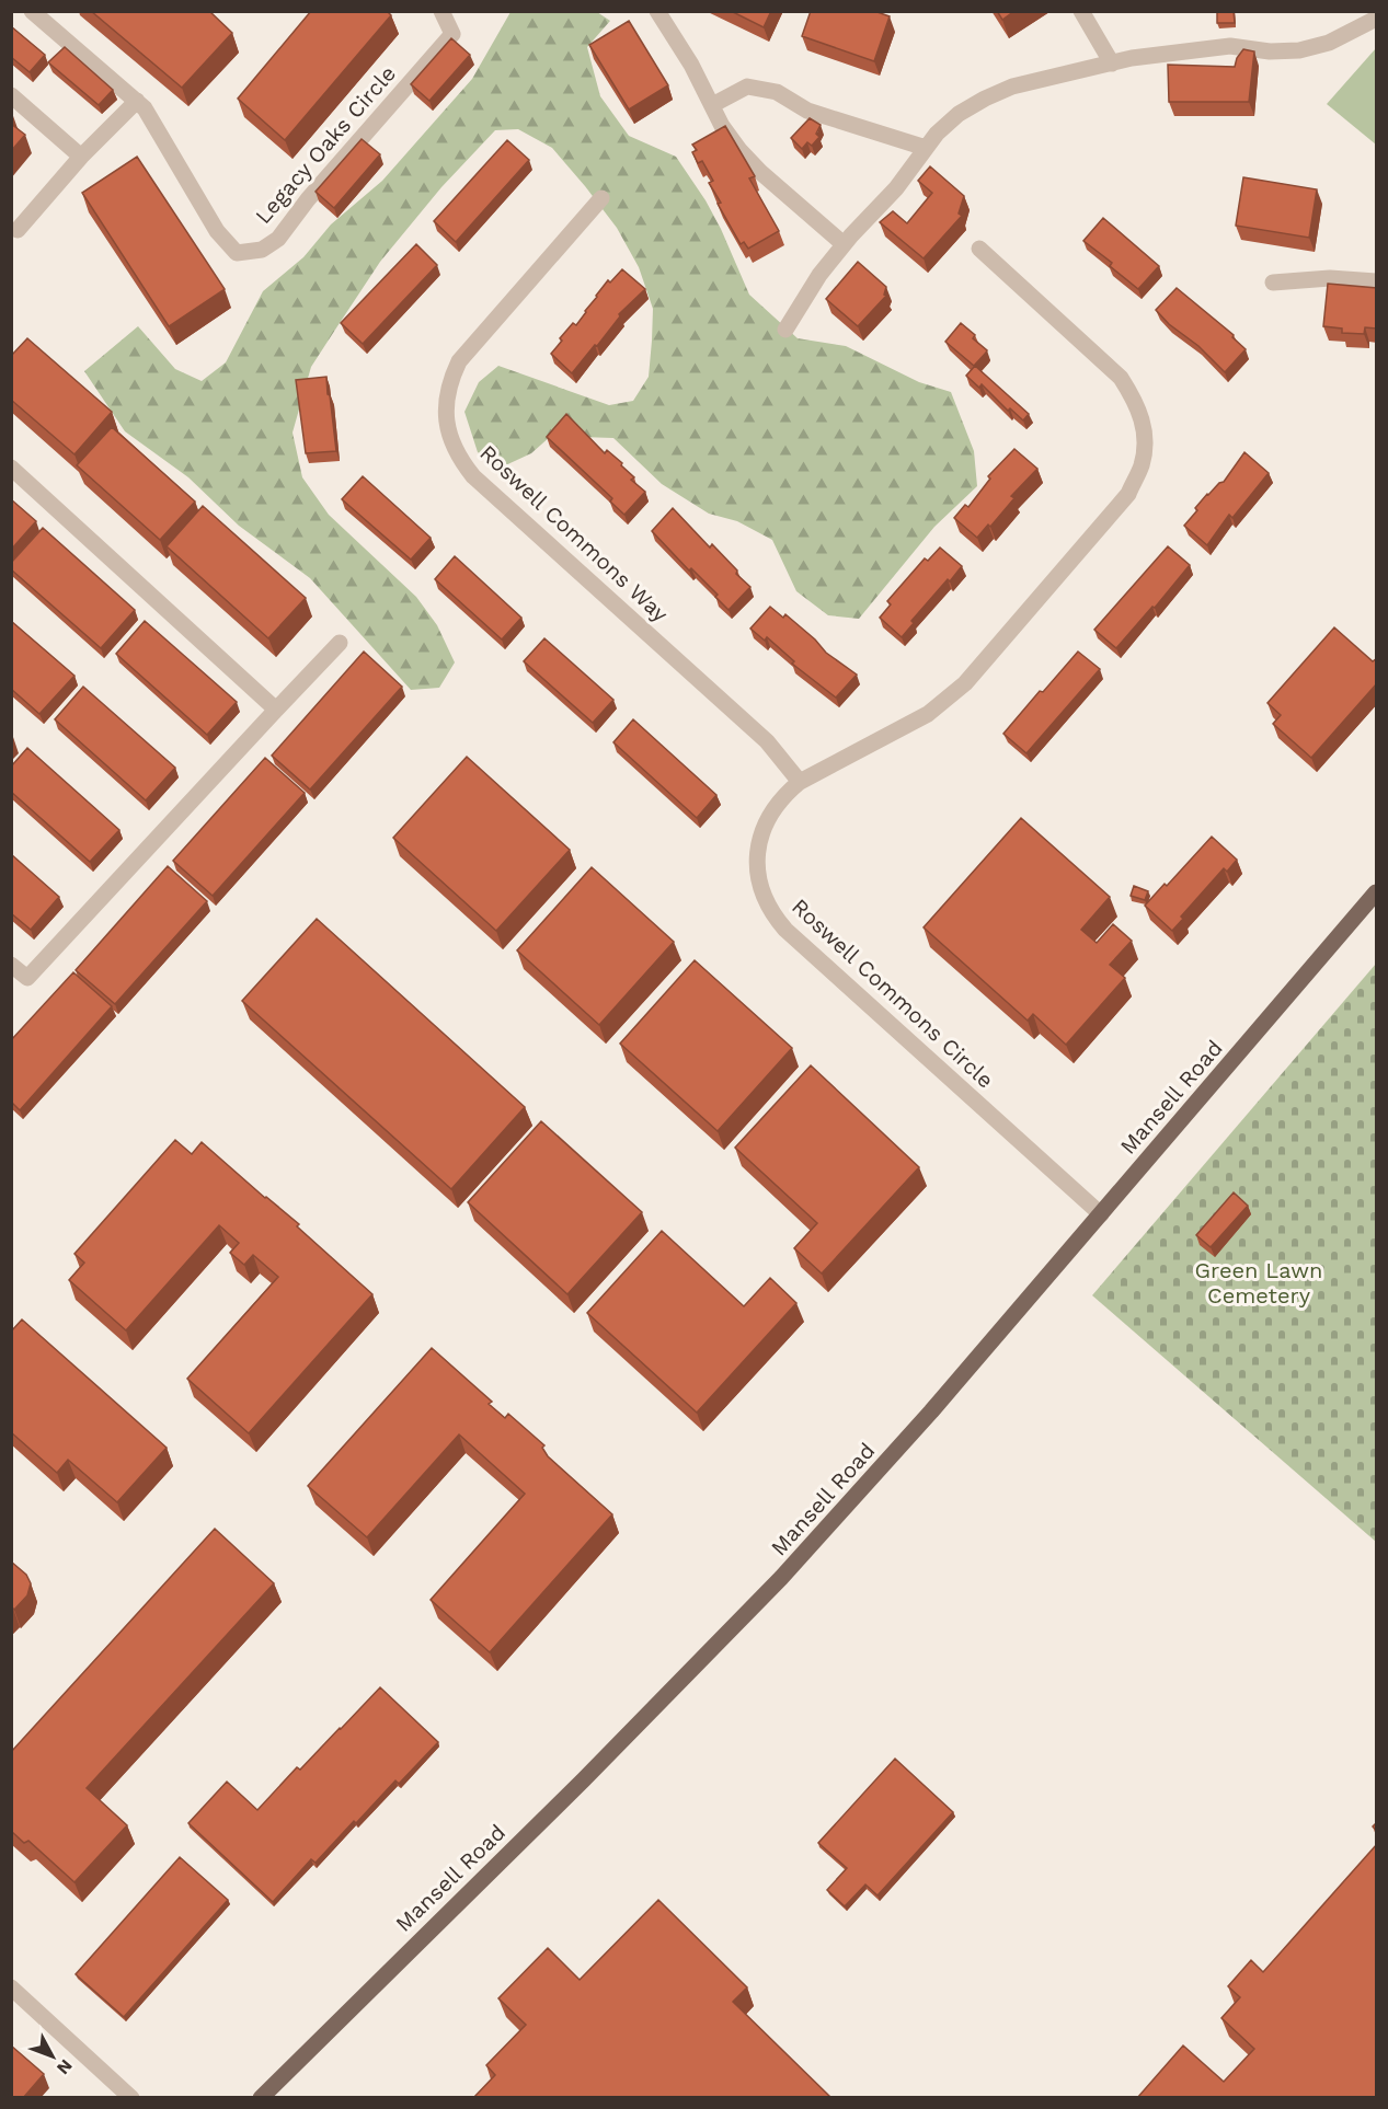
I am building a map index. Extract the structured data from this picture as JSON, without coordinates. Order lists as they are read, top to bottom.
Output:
{
  "streets": {
    "main road": ["Mansell Road"],
    "street": ["Legacy Oaks Circle", "Roswell Commons Way", "Roswell Commons Circle"]
  },
  "crossings": [
    ["Roswell Commons Way", "Roswell Commons Circle"],
    ["Roswell Commons Circle", "Mansell Road"]
  ],
  "parks": ["Green Lawn Cemetery"],
  "north": "bottom right"
}
